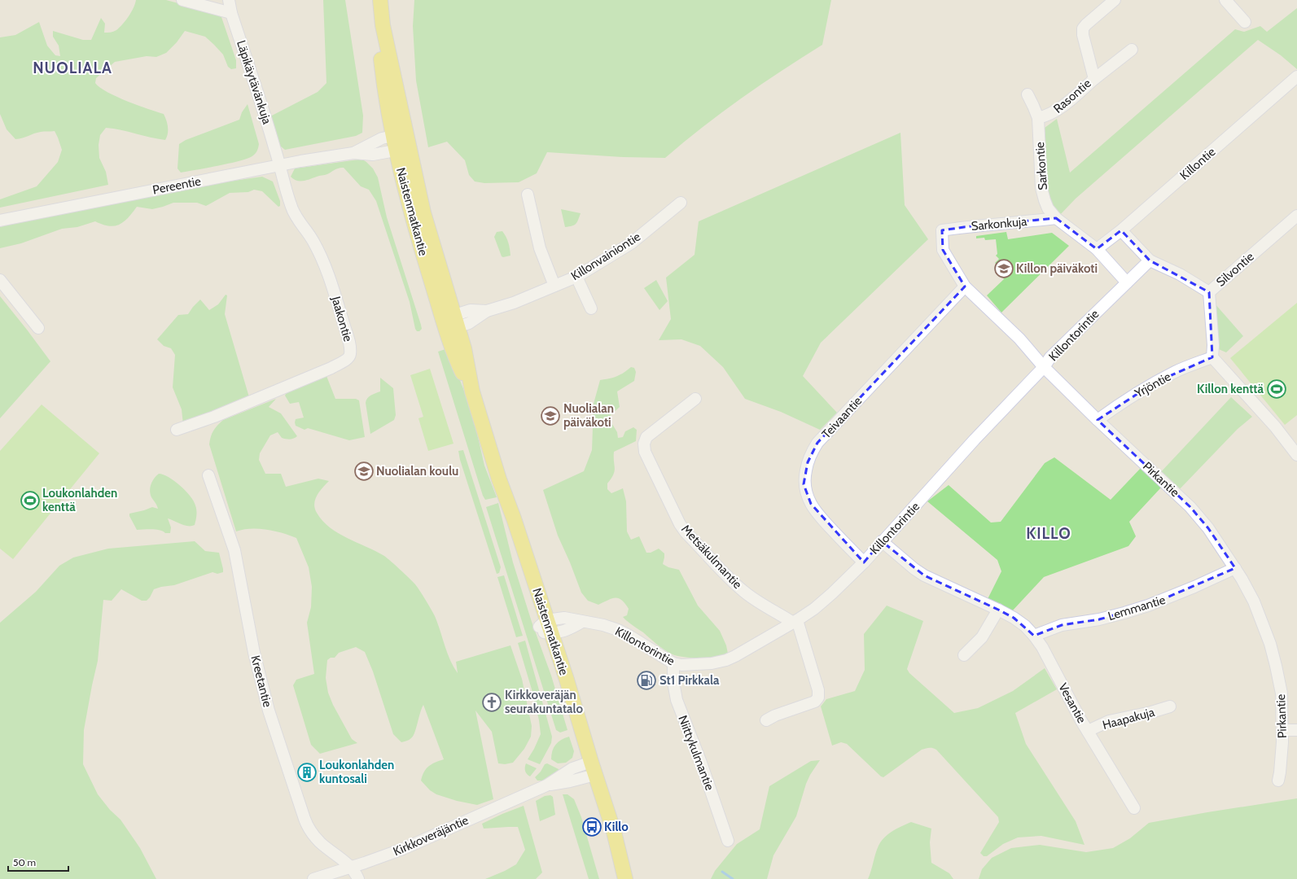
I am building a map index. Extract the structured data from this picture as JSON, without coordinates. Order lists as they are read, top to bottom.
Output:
{
  "streets": {
    "main road": ["Naistenmatkantie"],
    "street": [
      "Läpikäytävänkuja",
      "Rasontie",
      "Killontie",
      "Sarkontie",
      "Pereentie",
      "Sarkonkuja",
      "Killonvainiontie",
      "Silvontie",
      "Jaakontie",
      "Killontorintie",
      "Yrjöntie",
      "Teivaantie",
      "Pirkantie",
      "Metsäkulmantie",
      "Lemmantie",
      "Kreetantie",
      "Vesantie",
      "Haapakuja",
      "Niittykulmantie",
      "Kirkkoveräjäntie"
    ]
  },
  "crossings": [
    ["Läpikäytävänkuja", "Pereentie"],
    ["Läpikäytävänkuja", "Jaakontie"],
    ["Rasontie", "Sarkontie"],
    ["Killontie", "Sarkontie"],
    ["Sarkontie", "Sarkonkuja"],
    ["Sarkontie", "Killontorintie"],
    ["Pereentie", "Naistenmatkantie"],
    ["Pereentie", "Jaakontie"],
    ["Naistenmatkantie", "Killonvainiontie"],
    ["Naistenmatkantie", "Killontorintie"],
    ["Naistenmatkantie", "Kirkkoveräjäntie"],
    ["Sarkonkuja", "Pirkantie"],
    ["Silvontie", "Killontorintie"],
    ["Killontorintie", "Teivaantie"],
    ["Killontorintie", "Pirkantie"],
    ["Killontorintie", "Metsäkulmantie"],
    ["Killontorintie", "Vesantie"],
    ["Killontorintie", "Niittykulmantie"],
    ["Yrjöntie", "Pirkantie"],
    ["Teivaantie", "Pirkantie"],
    ["Pirkantie", "Lemmantie"],
    ["Lemmantie", "Vesantie"],
    ["Kreetantie", "Kirkkoveräjäntie"],
    ["Vesantie", "Haapakuja"]
  ],
  "districts": ["NUOLIALA", "KILLO"],
  "places": {
    "school or university": ["Killon päiväkoti", "Nuolialan päiväkoti", "Nuolialan koulu"],
    "sports": ["Killon kenttä", "Loukonlahden kenttä"],
    "fuel station": ["St1 Pirkkala"],
    "church": ["Kirkkoveräjän seurakuntatalo"],
    "building": ["Loukonlahden kuntosali"],
    "bus stop": ["Killo"]
  },
  "scale_bar": "50 m"
}
